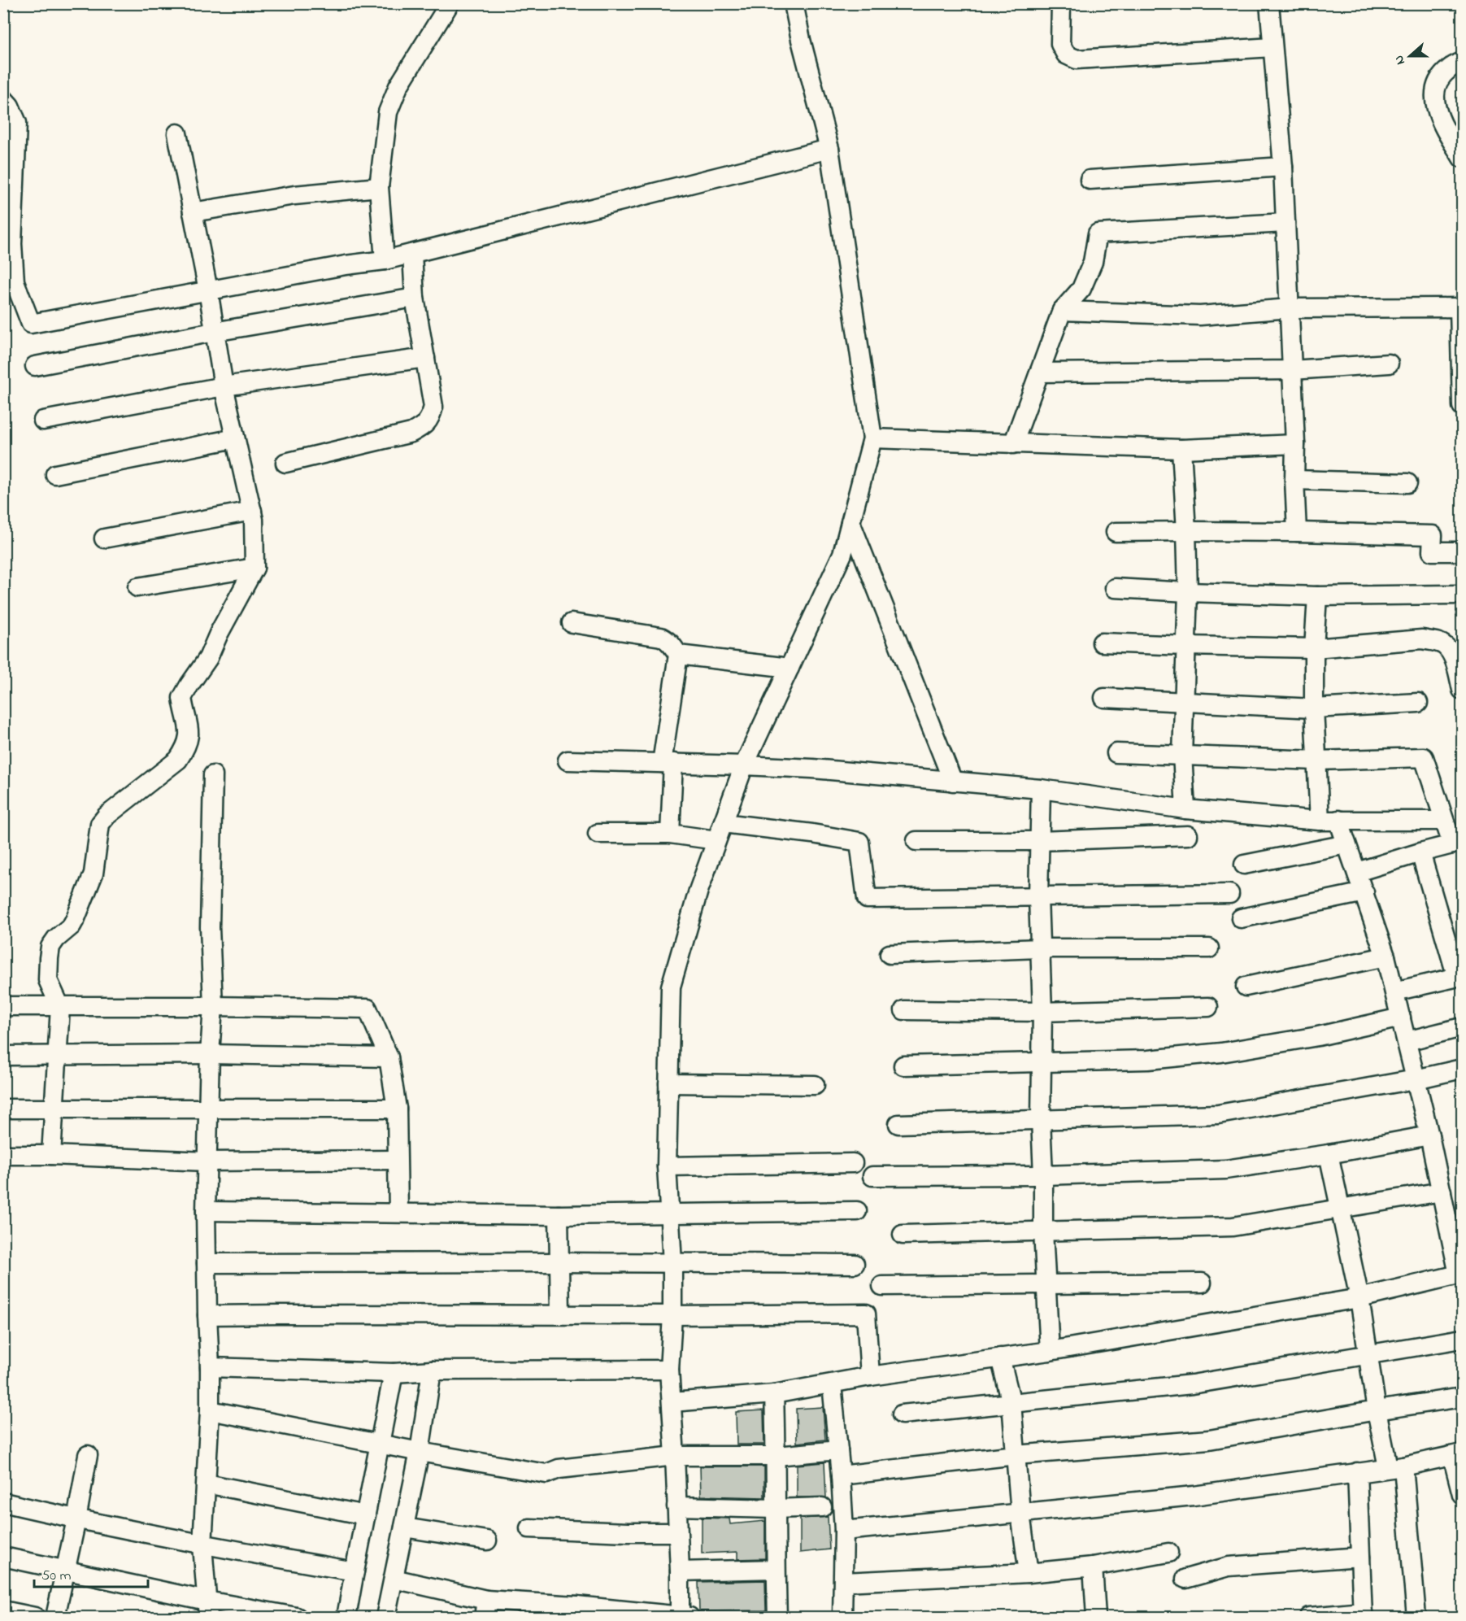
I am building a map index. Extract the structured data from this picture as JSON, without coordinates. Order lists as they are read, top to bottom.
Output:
{
  "scale_bar": "50 m",
  "north": "left"
}
